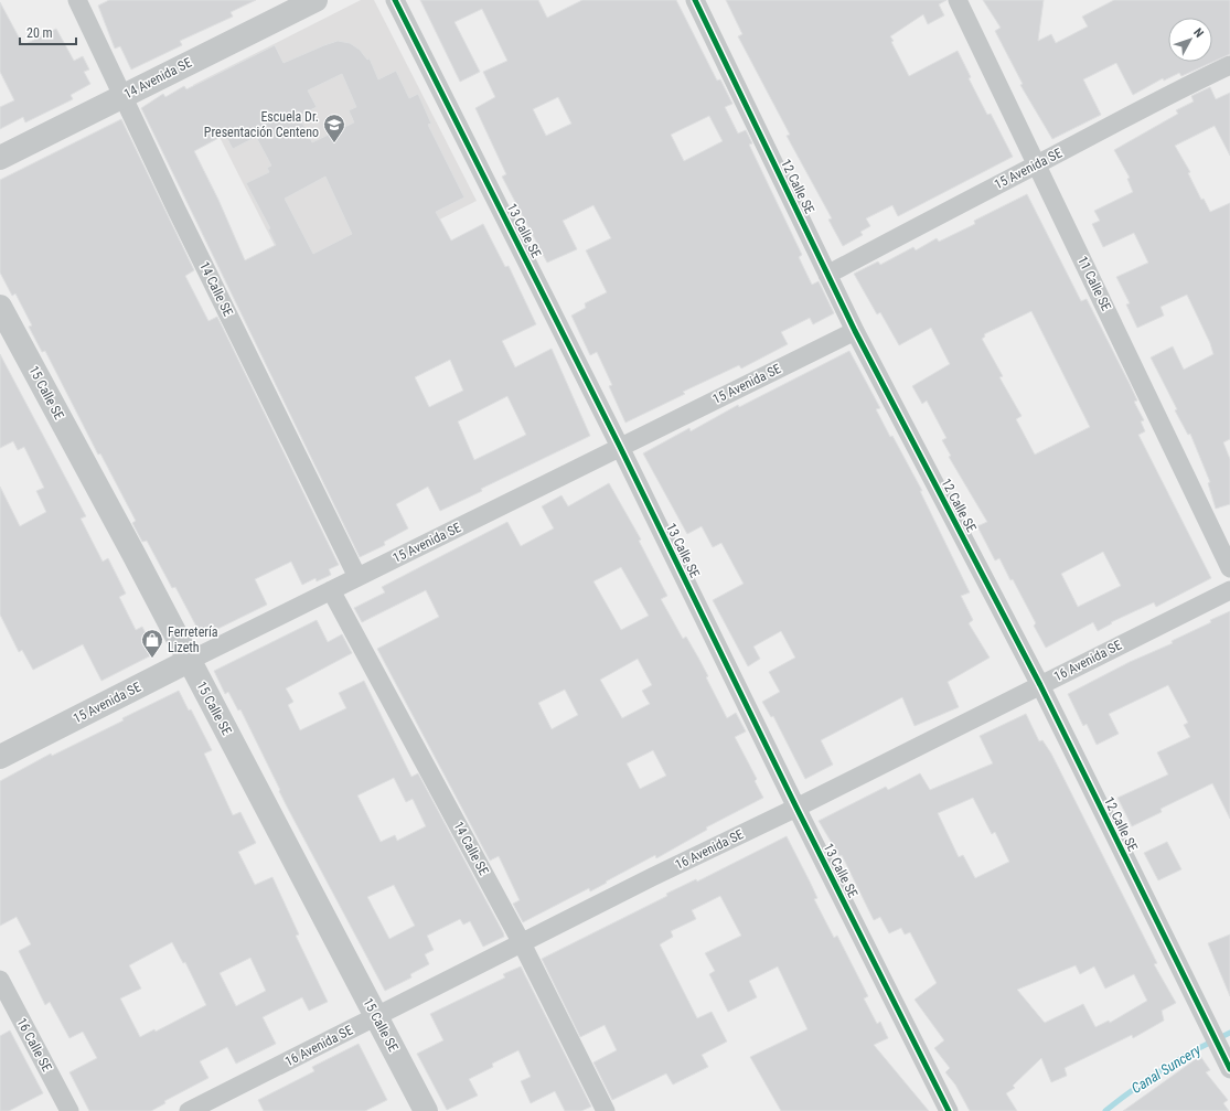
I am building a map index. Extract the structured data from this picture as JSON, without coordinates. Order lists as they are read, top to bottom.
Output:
{
  "streets": {
    "street": [
      "14 Avenida SE",
      "15 Avenida SE",
      "12 Calle SE",
      "13 Calle SE",
      "11 Calle SE",
      "14 Calle SE",
      "15 Calle SE",
      "16 Avenida SE",
      "16 Calle SE"
    ]
  },
  "crossings": [
    ["14 Avenida SE", "14 Calle SE"],
    ["15 Avenida SE", "12 Calle SE"],
    ["15 Avenida SE", "13 Calle SE"],
    ["15 Avenida SE", "11 Calle SE"],
    ["15 Avenida SE", "14 Calle SE"],
    ["15 Avenida SE", "15 Calle SE"],
    ["12 Calle SE", "16 Avenida SE"],
    ["13 Calle SE", "16 Avenida SE"],
    ["14 Calle SE", "16 Avenida SE"],
    ["15 Calle SE", "16 Avenida SE"]
  ],
  "water": ["Canal Suncery"],
  "places": {
    "school or university": ["Escuela Dr. Presentación Centeno"],
    "shop": ["Ferretería Lizeth"]
  },
  "scale_bar": "20 m",
  "north": "top right"
}
